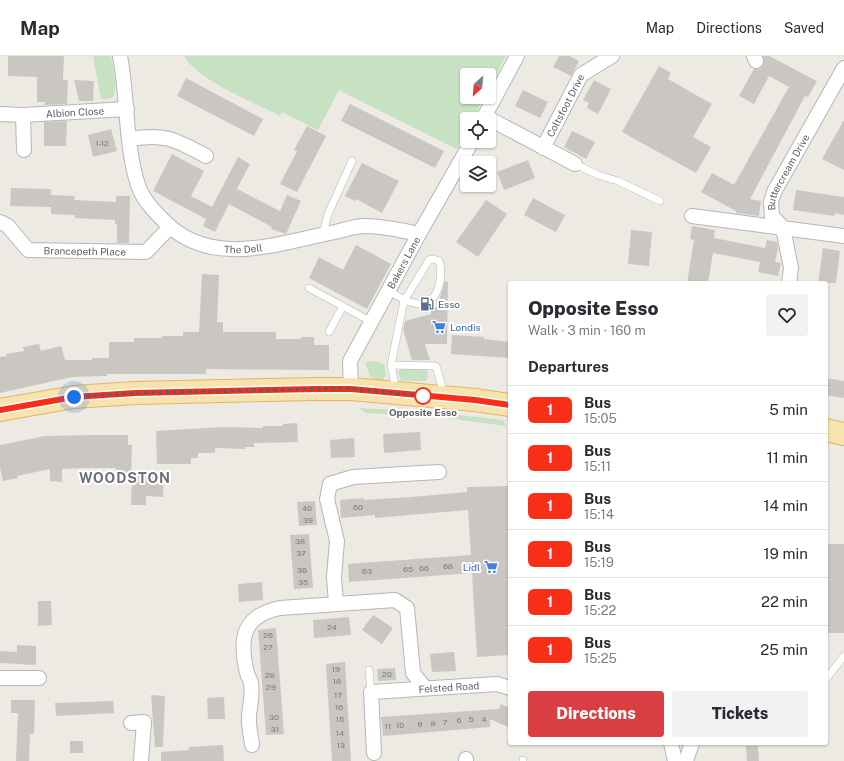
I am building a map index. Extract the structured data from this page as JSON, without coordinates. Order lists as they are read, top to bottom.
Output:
{
  "streets": {
    "street": [
      "Coltsfoot Drive",
      "Albion Close",
      "Buttercream Drive",
      "The Dell",
      "Brancepeth Place",
      "Bakers Lane",
      "Felsted Road"
    ]
  },
  "crossings": [
    ["Albion Close", "The Dell"],
    ["The Dell", "Brancepeth Place"],
    ["The Dell", "Bakers Lane"]
  ],
  "districts": ["WOODSTON"],
  "places": {
    "fuel station": ["Esso"],
    "supermarket": ["Londis", "Lidl"],
    "other": ["Opposite Esso"]
  },
  "lines": ["bus line 1"],
  "house_numbers": [
    "1-12",
    "60",
    "40",
    "39",
    "38",
    "37",
    "68",
    "66",
    "65",
    "36",
    "63",
    "35",
    "24",
    "26",
    "27",
    "19",
    "20",
    "28",
    "18",
    "29",
    "17",
    "16",
    "30",
    "15",
    "5",
    "4",
    "6",
    "7",
    "8",
    "9",
    "10",
    "11",
    "31",
    "14",
    "13"
  ],
  "north": "bottom left",
  "page": {
    "header": "Map",
    "nav": ["Map", "Directions", "Saved"],
    "heading": [
      ["Opposite Esso", "Walk · 3 min · 160 m"],
      "Departures"
    ],
    "list": [
      {
        "mark": "1",
        "name": "Bus",
        "note": "15:05",
        "value": "5 min"
      },
      {
        "mark": "1",
        "name": "Bus",
        "note": "15:11",
        "value": "11 min"
      },
      {
        "mark": "1",
        "name": "Bus",
        "note": "15:14",
        "value": "14 min"
      },
      {
        "mark": "1",
        "name": "Bus",
        "note": "15:19",
        "value": "19 min"
      },
      {
        "mark": "1",
        "name": "Bus",
        "note": "15:22",
        "value": "22 min"
      },
      {
        "mark": "1",
        "name": "Bus",
        "note": "15:25",
        "value": "25 min"
      }
    ],
    "buttons": ["Directions", "Tickets"]
  }
}
